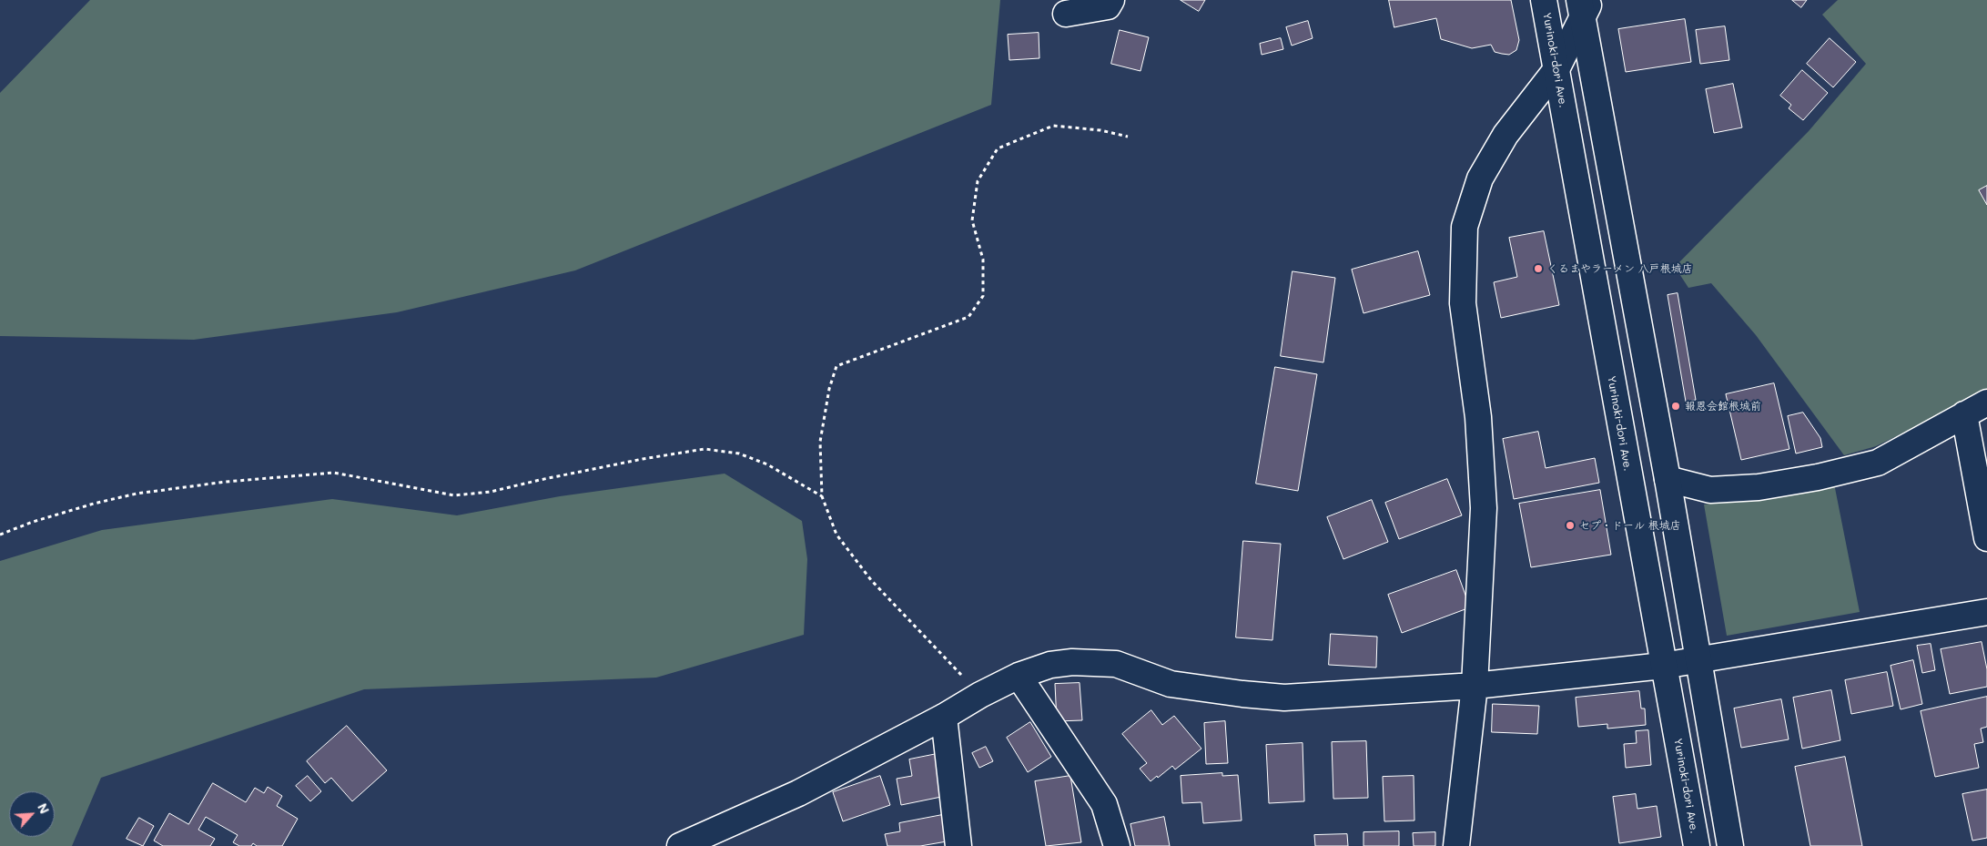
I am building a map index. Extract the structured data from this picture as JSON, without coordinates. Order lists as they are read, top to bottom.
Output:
{
  "streets": {
    "street": ["Yurinoki-dori Ave."]
  },
  "places": ["くるまやラーメン 八戸根城店", "報恩会館根城前", "セプ・ドール 根城店"],
  "north": "top right"
}
